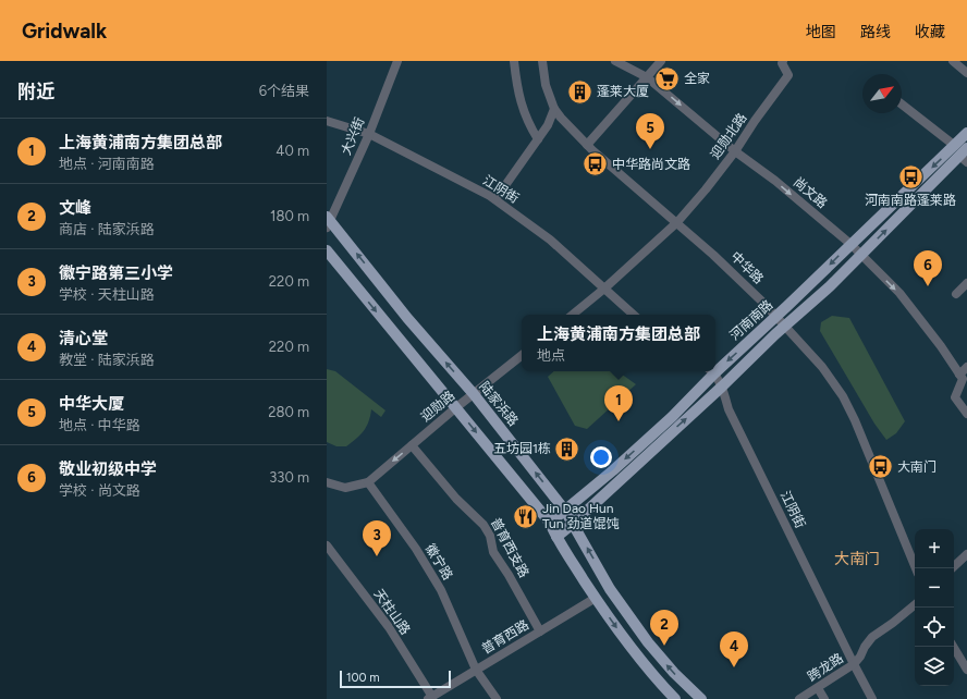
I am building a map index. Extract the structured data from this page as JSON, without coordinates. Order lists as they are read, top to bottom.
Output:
{
  "streets": {
    "main road": ["河南南路", "陆家浜路"],
    "street": [
      "大兴街",
      "迎勋北路",
      "江阴街",
      "尚文路",
      "中华路",
      "迎勋路",
      "普育西支路",
      "徽宁路",
      "天柱山路",
      "普育西路",
      "跨龙路"
    ]
  },
  "crossings": [
    ["大兴街", "江阴街"],
    ["大兴街", "陆家浜路"],
    ["迎勋北路", "尚文路"],
    ["迎勋北路", "中华路"],
    ["江阴街", "河南南路"],
    ["江阴街", "跨龙路"],
    ["尚文路", "河南南路"],
    ["中华路", "河南南路"],
    ["河南南路", "陆家浜路"],
    ["陆家浜路", "迎勋路"],
    ["迎勋路", "普育西支路"],
    ["迎勋路", "徽宁路"],
    ["普育西支路", "普育西路"],
    ["徽宁路", "普育西路"],
    ["天柱山路", "普育西路"]
  ],
  "one_way": ["尚文路"],
  "districts": ["大南门"],
  "places": {
    "supermarket": ["全家"],
    "building": ["蓬莱大厦", "五坊园1栋"],
    "bus stop": ["中华路尚文路", "河南南路蓬莱路", "大南门"],
    "restaurant": ["Jin Dao Hun Tun 劲道馄饨"]
  },
  "scale_bar": "100 m",
  "north": "top right",
  "page": {
    "header": "Gridwalk",
    "nav": ["地图", "路线", "收藏"],
    "heading": ["附近", "6个结果"],
    "pins": [
      "5",
      "6",
      "1",
      "3",
      "2",
      "4"
    ],
    "list": [
      {
        "mark": "1",
        "name": "上海黄浦南方集团总部",
        "note": "地点 · 河南南路",
        "value": "40 m"
      },
      {
        "mark": "2",
        "name": "文峰",
        "note": "商店 · 陆家浜路",
        "value": "180 m"
      },
      {
        "mark": "3",
        "name": "徽宁路第三小学",
        "note": "学校 · 天柱山路",
        "value": "220 m"
      },
      {
        "mark": "4",
        "name": "清心堂",
        "note": "教堂 · 陆家浜路",
        "value": "220 m"
      },
      {
        "mark": "5",
        "name": "中华大厦",
        "note": "地点 · 中华路",
        "value": "280 m"
      },
      {
        "mark": "6",
        "name": "敬业初级中学",
        "note": "学校 · 尚文路",
        "value": "330 m"
      }
    ],
    "popup": ["上海黄浦南方集团总部", "地点"],
    "map_buttons": ["+", "−"],
    "scale": "100 m"
  }
}
